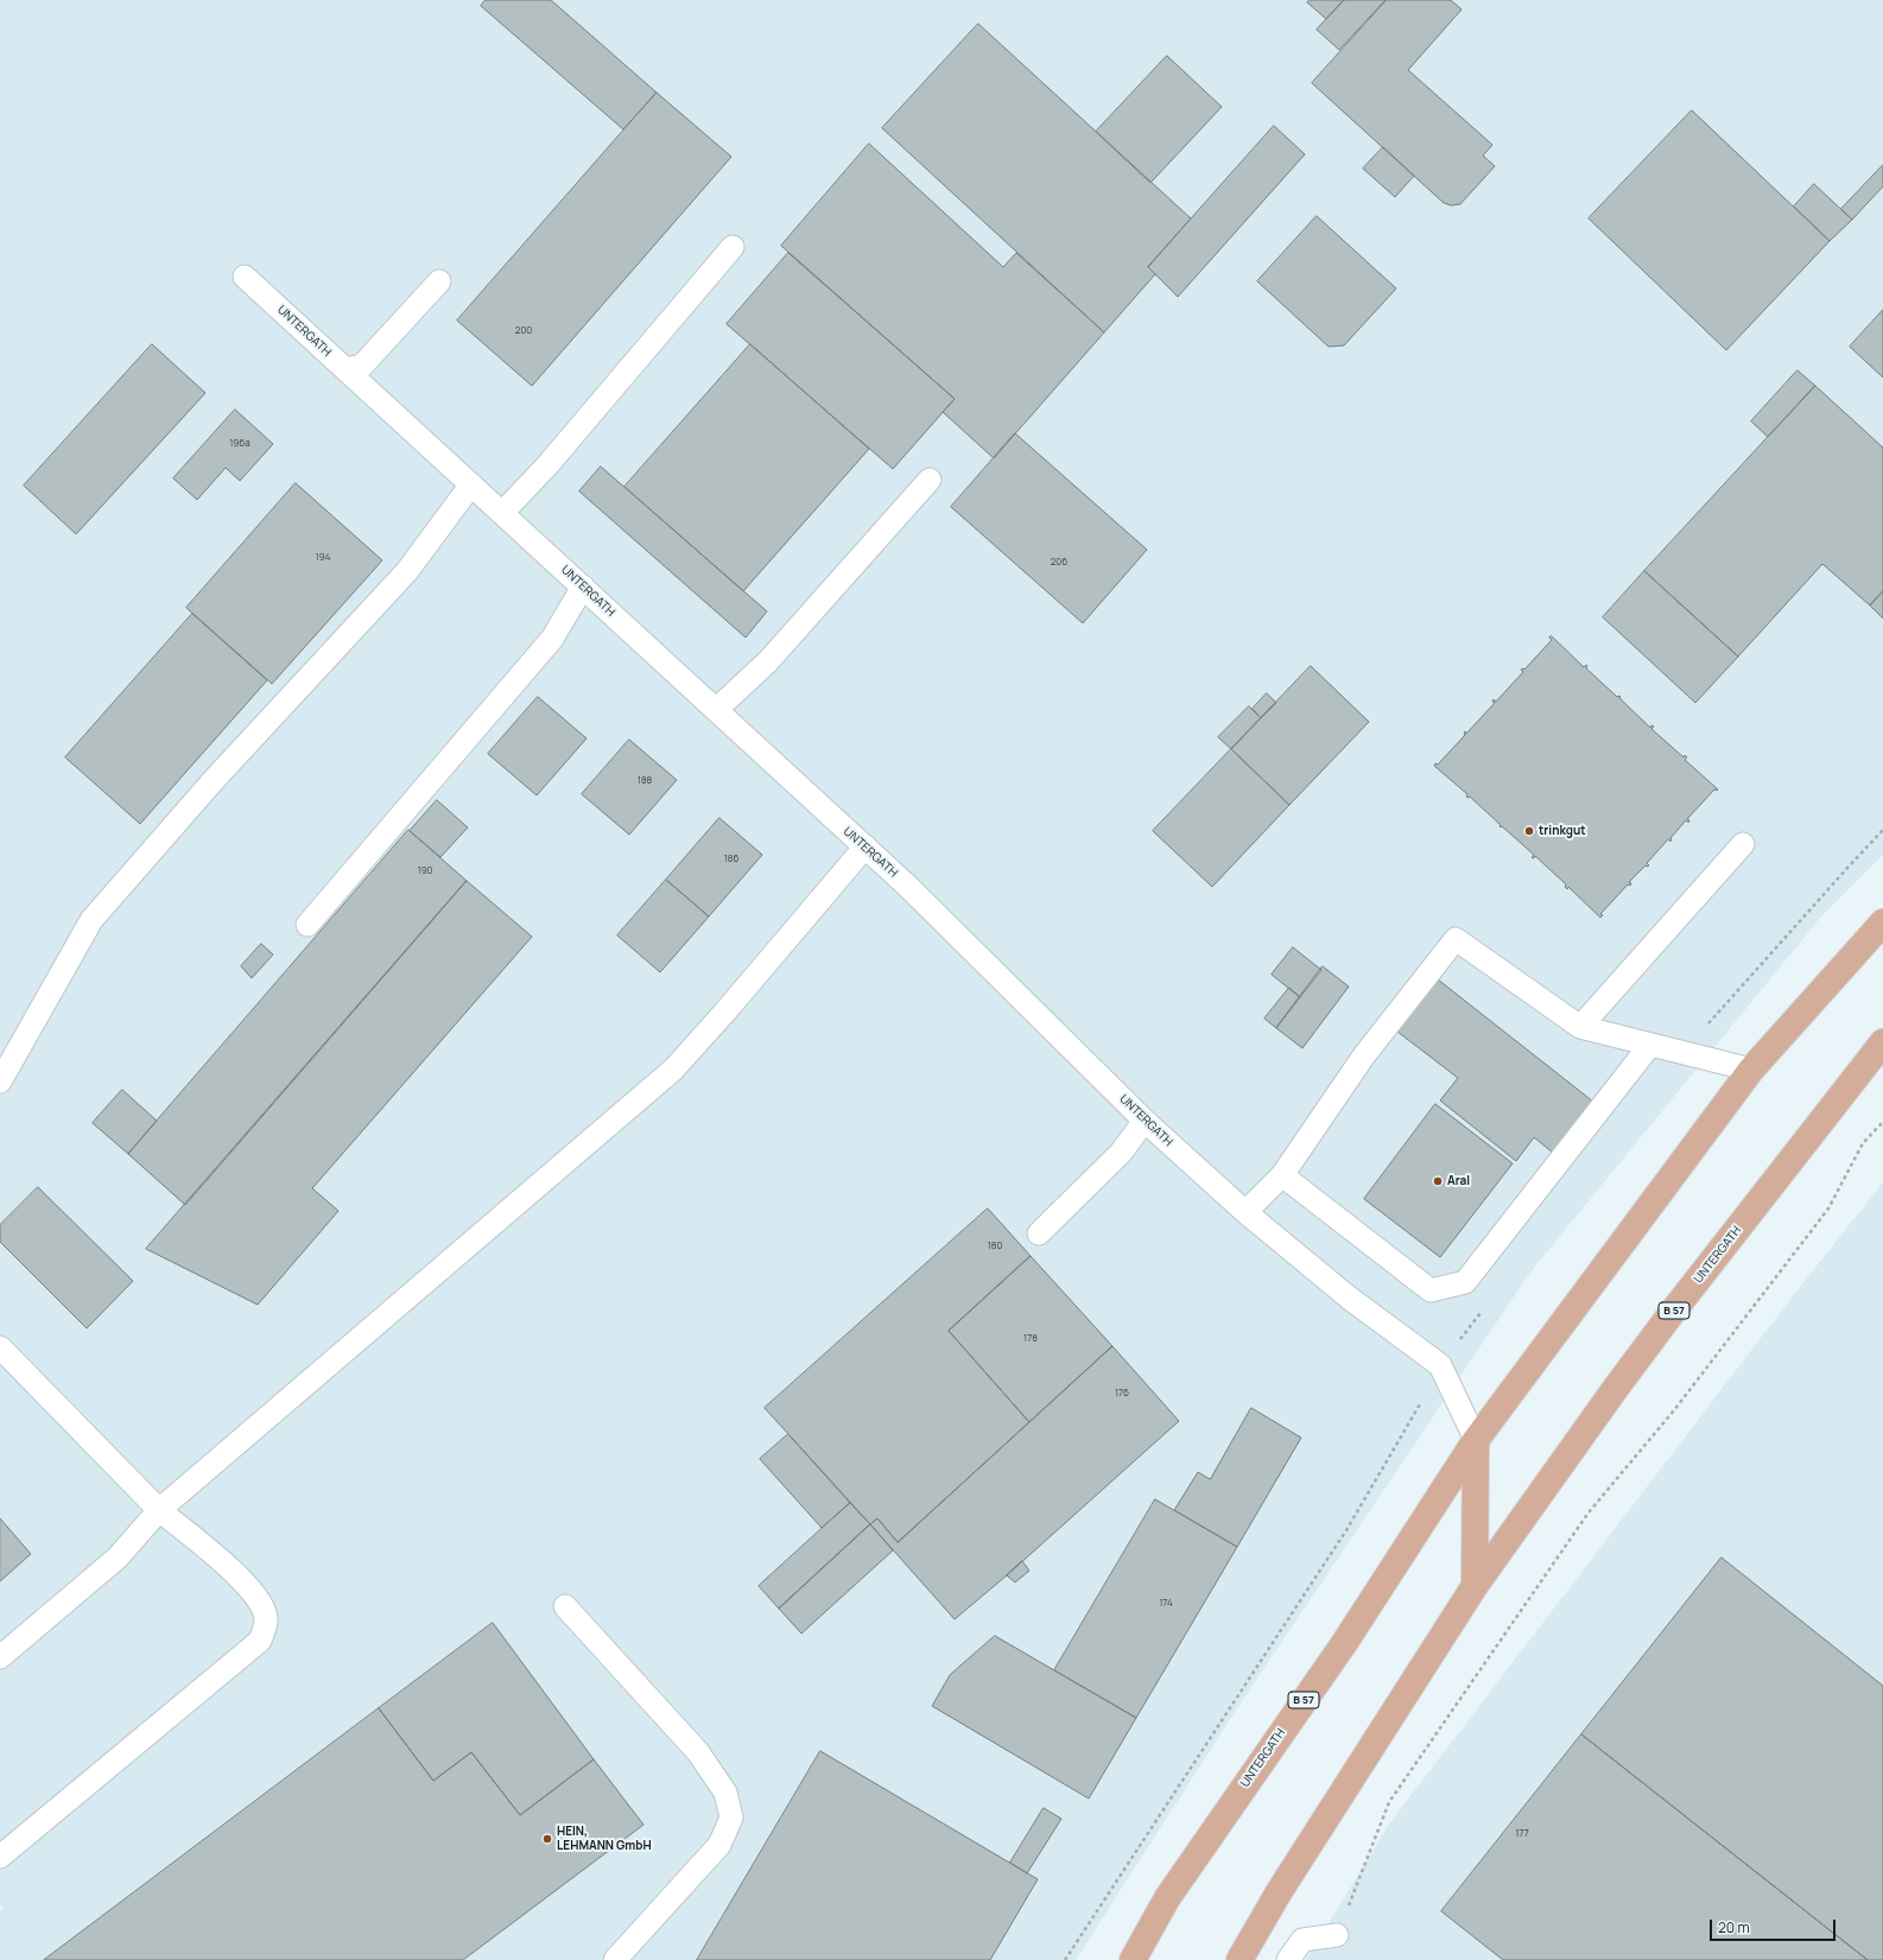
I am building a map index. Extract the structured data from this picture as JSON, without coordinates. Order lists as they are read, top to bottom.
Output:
{
  "streets": {
    "main road": ["UNTERGATH", "B 57"]
  },
  "places": ["trinkgut", "Aral", "HEIN, LEHMANN GmbH"],
  "house_numbers": [
    "200",
    "196a",
    "194",
    "206",
    "188",
    "186",
    "190",
    "180",
    "178",
    "176",
    "174",
    "177"
  ],
  "scale_bar": "20 m"
}
